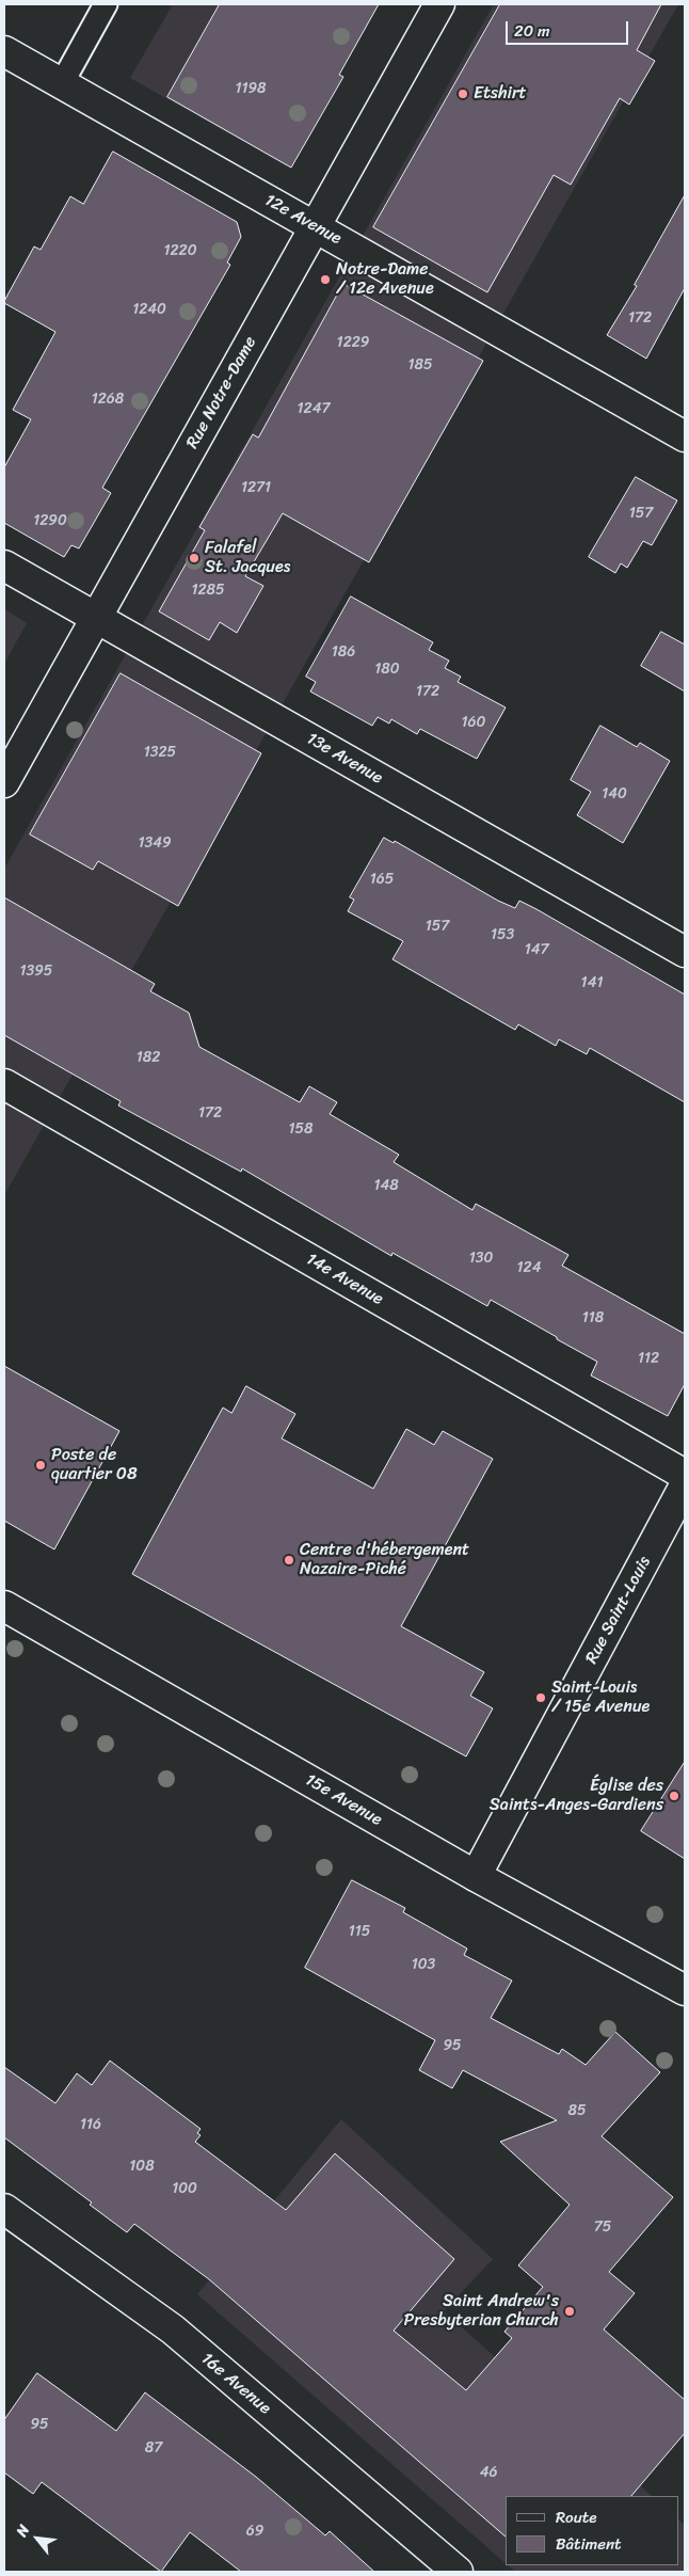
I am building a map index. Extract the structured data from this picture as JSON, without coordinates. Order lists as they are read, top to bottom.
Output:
{
  "streets": {
    "street": [
      "12e Avenue",
      "Rue Notre-Dame",
      "13e Avenue",
      "14e Avenue",
      "Rue Saint-Louis",
      "15e Avenue",
      "16e Avenue"
    ]
  },
  "crossings": [
    ["12e Avenue", "Rue Notre-Dame"],
    ["Rue Notre-Dame", "13e Avenue"],
    ["Rue Saint-Louis", "15e Avenue"]
  ],
  "places": [
    "Etshirt",
    "Notre-Dame / 12e Avenue",
    "Falafel St. Jacques",
    "Poste de quartier 08",
    "Centre d'hébergement Nazaire-Piché",
    "Saint-Louis / 15e Avenue",
    "Église des Saints-Anges-Gardiens",
    "Saint Andrew's Presbyterian Church"
  ],
  "house_numbers": [
    "1198",
    "1220",
    "1240",
    "172",
    "1229",
    "185",
    "1268",
    "1247",
    "1271",
    "157",
    "1290",
    "1285",
    "186",
    "180",
    "172",
    "160",
    "1325",
    "140",
    "1349",
    "165",
    "157",
    "153",
    "147",
    "1395",
    "141",
    "182",
    "172",
    "158",
    "148",
    "130",
    "124",
    "118",
    "112",
    "115",
    "103",
    "95",
    "85",
    "116",
    "108",
    "100",
    "75",
    "95",
    "87",
    "46",
    "69"
  ],
  "legend": ["Route", "Bâtiment"],
  "scale_bar": "20 m",
  "north": "top left"
}
